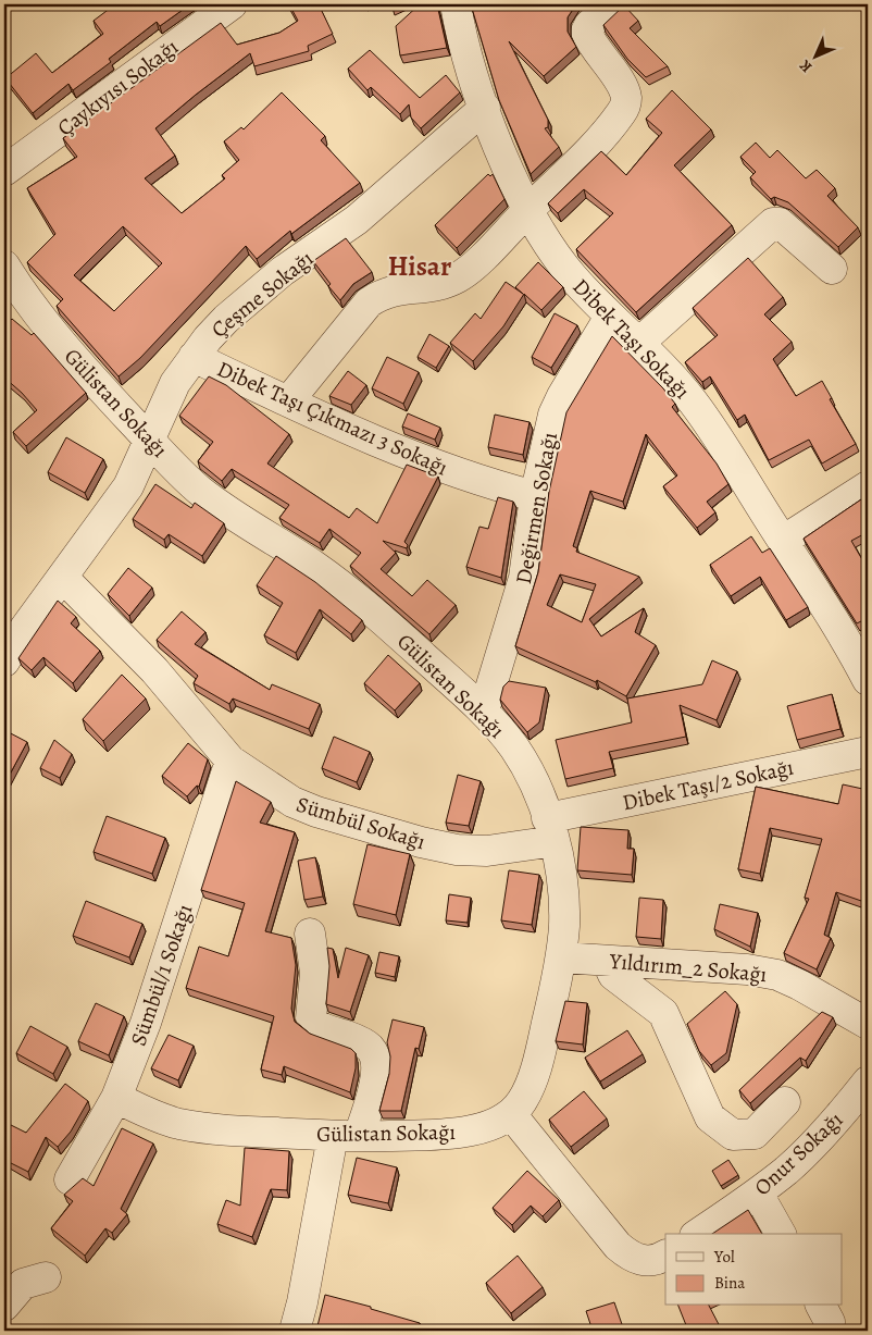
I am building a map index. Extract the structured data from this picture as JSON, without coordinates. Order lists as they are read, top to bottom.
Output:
{
  "streets": {
    "street": [
      "Çaykıyısı Sokağı",
      "Çeşme Sokağı",
      "Dibek Taşı Sokağı",
      "Gülistan Sokağı",
      "Dibek Taşı Çıkmazı 3 Sokağı",
      "Değirmen Sokağı",
      "Dibek Taşı/2 Sokağı",
      "Sümbül Sokağı",
      "Yıldırım_2 Sokağı",
      "Sümbül/1 Sokağı",
      "Onur Sokağı"
    ]
  },
  "crossings": [
    ["Çeşme Sokağı", "Dibek Taşı Sokağı"],
    ["Çeşme Sokağı", "Gülistan Sokağı"],
    ["Çeşme Sokağı", "Dibek Taşı Çıkmazı 3 Sokağı"],
    ["Çeşme Sokağı", "Sümbül Sokağı"],
    ["Dibek Taşı Sokağı", "Değirmen Sokağı"],
    ["Gülistan Sokağı", "Değirmen Sokağı"],
    ["Gülistan Sokağı", "Dibek Taşı/2 Sokağı"],
    ["Gülistan Sokağı", "Sümbül Sokağı"],
    ["Gülistan Sokağı", "Yıldırım_2 Sokağı"],
    ["Gülistan Sokağı", "Sümbül/1 Sokağı"],
    ["Dibek Taşı Çıkmazı 3 Sokağı", "Değirmen Sokağı"],
    ["Dibek Taşı/2 Sokağı", "Sümbül Sokağı"],
    ["Sümbül Sokağı", "Sümbül/1 Sokağı"]
  ],
  "districts": ["Hisar"],
  "legend": ["Yol", "Bina"],
  "north": "bottom left"
}
